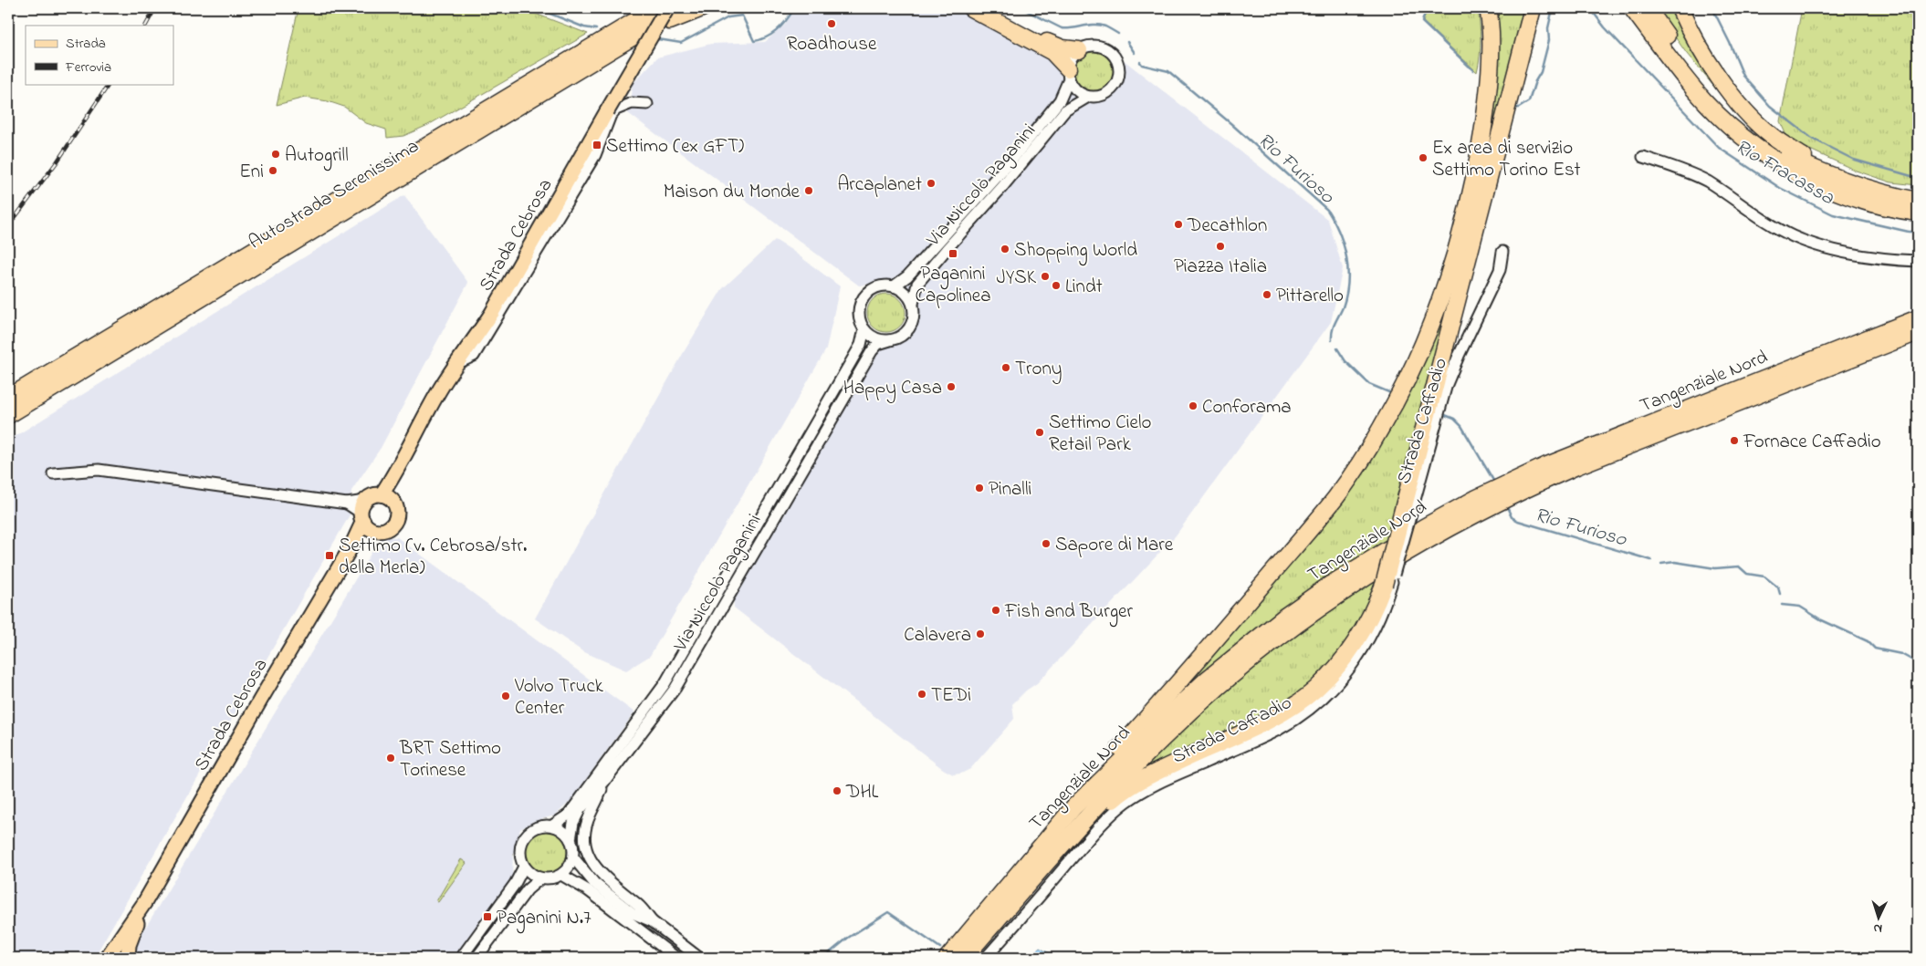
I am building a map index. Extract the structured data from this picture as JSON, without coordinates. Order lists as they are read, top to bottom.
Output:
{
  "streets": {
    "highway": ["Autostrada Serenissima", "Tangenziale Nord"],
    "main road": ["Strada Cebrosa"],
    "street": ["Via Niccolò Paganini", "Strada Caffadio"]
  },
  "water": ["Rio Furioso", "Rio Fracassa"],
  "places": {
    "other": [
      "Roadhouse",
      "Autogrill",
      "Ex area di servizio Settimo Torino Est",
      "Eni",
      "Arcaplanet",
      "Maison du Monde",
      "Decathlon",
      "Piazza Italia",
      "Shopping World",
      "JYSK",
      "Lindt",
      "Pittarello",
      "Trony",
      "Happy Casa",
      "Conforama",
      "Settimo Cielo Retail Park",
      "Fornace Caffadio",
      "Pinalli",
      "Sapore di Mare",
      "Fish and Burger",
      "Calavera",
      "TEDi",
      "Volvo Truck Center",
      "BRT Settimo Torinese",
      "DHL"
    ],
    "transit": [
      "Settimo (ex GFT)",
      "Paganini Capolinea",
      "Settimo (v. Cebrosa/str. della Merla)",
      "Paganini N.7"
    ]
  },
  "legend": ["Strada", "Ferrovia"],
  "north": "bottom"
}
